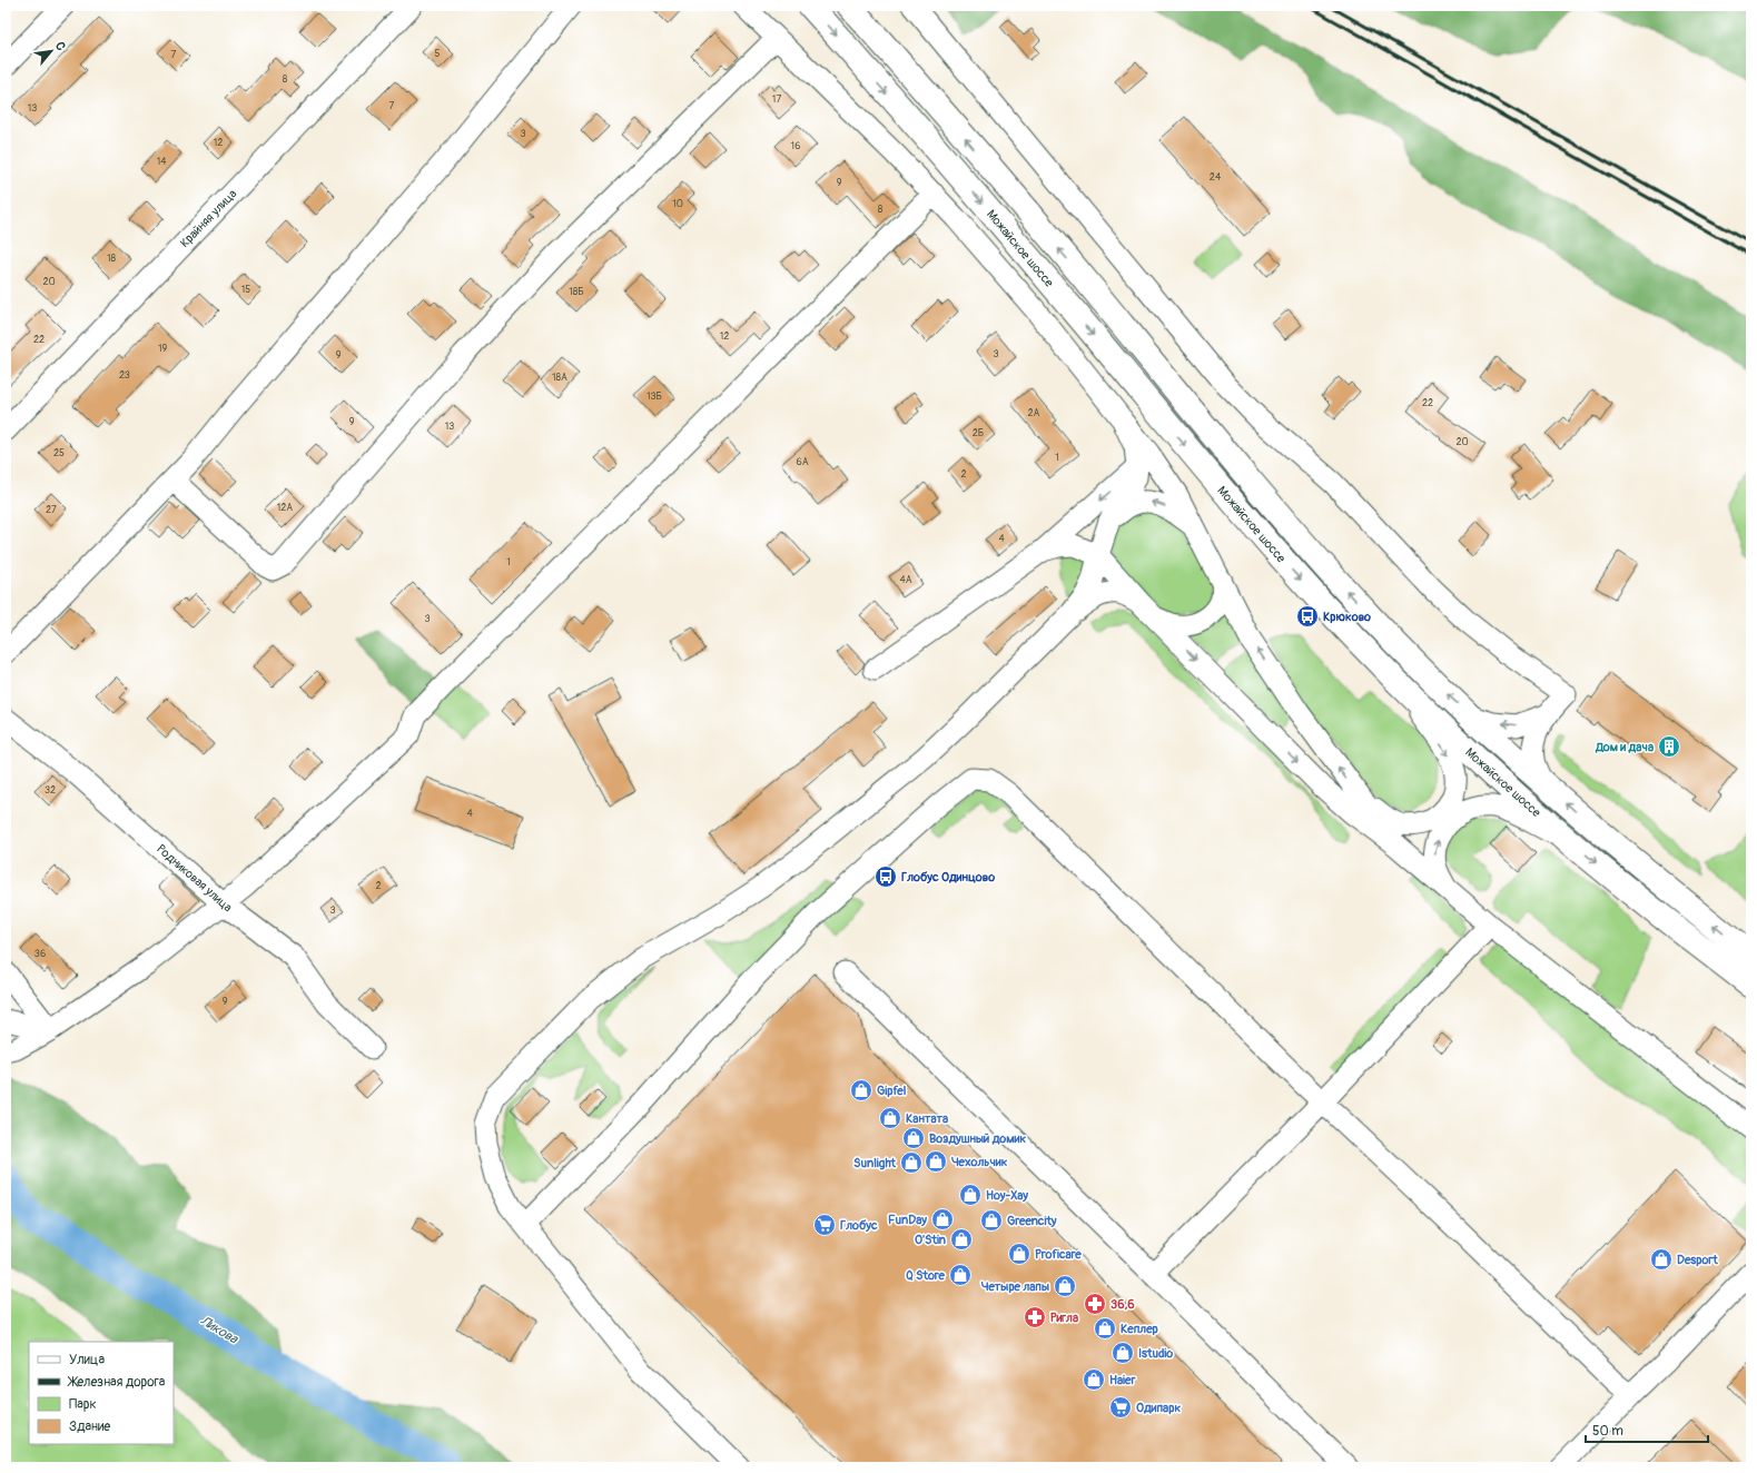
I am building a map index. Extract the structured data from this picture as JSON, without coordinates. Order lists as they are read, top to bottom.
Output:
{
  "streets": {
    "main road": ["Можайское шоссе"],
    "street": ["Крайняя улица", "Родниковая улица"]
  },
  "water": ["Ликова"],
  "places": {
    "bus stop": ["Крюково", "Глобус Одинцово"],
    "building": ["Дом и дача"],
    "shop": [
      "Gipfel",
      "Кантата",
      "Воздушный домик",
      "Чехольчик",
      "Sunlight",
      "Ноу-Хау",
      "FunDay",
      "Greencity",
      "O'Stin",
      "Proficare",
      "Desport",
      "Q Store",
      "Четыре лапы",
      "Кеплер",
      "Istudio",
      "Haier"
    ],
    "supermarket": ["Глобус", "Одипарк"],
    "pharmacy": ["36,6", "Ригла"]
  },
  "house_numbers": [
    "5",
    "7",
    "8",
    "17",
    "7",
    "13",
    "3",
    "12",
    "16",
    "14",
    "24",
    "9",
    "10",
    "8",
    "18",
    "20",
    "15",
    "18Б",
    "12",
    "22",
    "19",
    "3",
    "9",
    "23",
    "18А",
    "13Б",
    "22",
    "2А",
    "9",
    "13",
    "2Б",
    "20",
    "25",
    "1",
    "6А",
    "2",
    "12А",
    "27",
    "4",
    "1",
    "4А",
    "3",
    "32",
    "4",
    "2",
    "3",
    "36",
    "9"
  ],
  "legend": [
    "Улица",
    "Железная дорога",
    "Парк",
    "Здание"
  ],
  "scale_bar": "50 m",
  "north": "top right"
}
